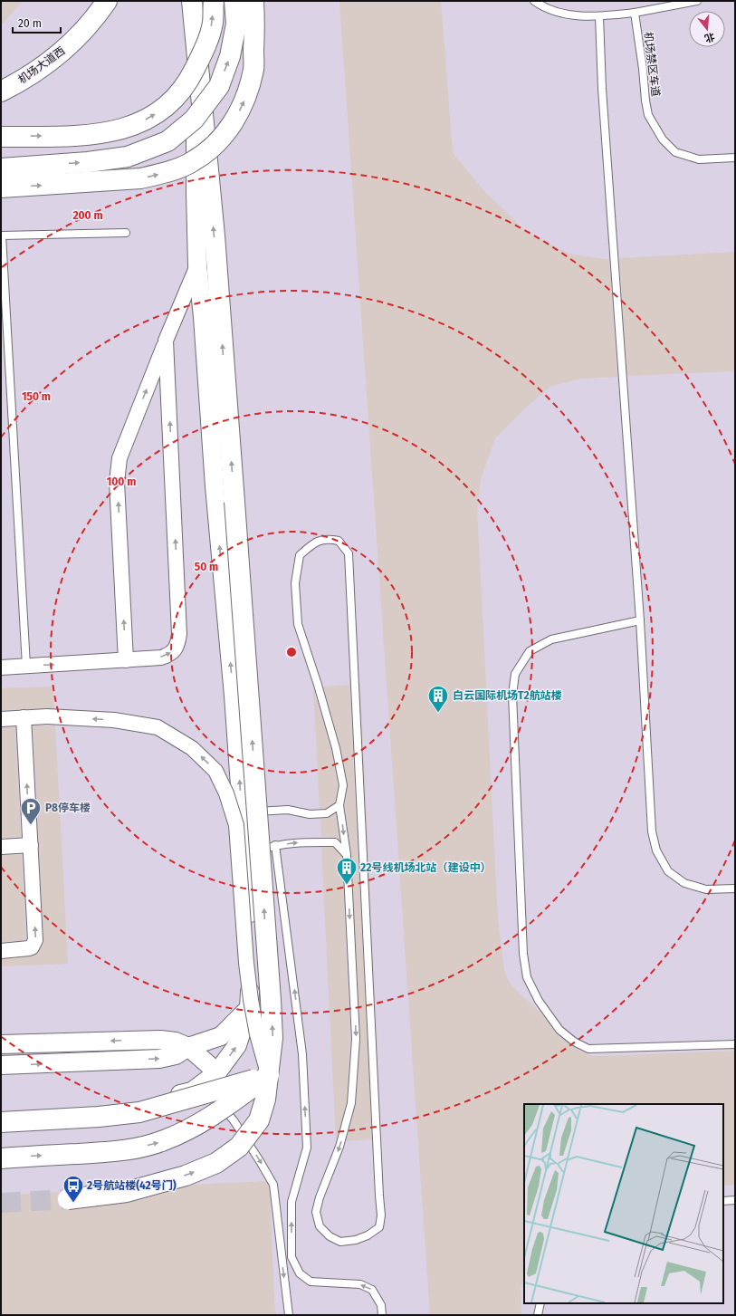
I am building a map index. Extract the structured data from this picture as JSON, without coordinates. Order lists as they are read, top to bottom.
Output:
{
  "streets": {
    "main road": ["机场大道西"],
    "lane": ["机场禁区车道"]
  },
  "places": {
    "building": ["白云国际机场T2航站楼", "22号线机场北站（建设中）"],
    "parking": ["P8停车楼"],
    "bus stop": ["2号航站楼(42号门)"]
  },
  "scale_bar": "20 m",
  "north": "bottom",
  "rings": [
    "200 m",
    "150 m",
    "100 m",
    "50 m"
  ]
}
